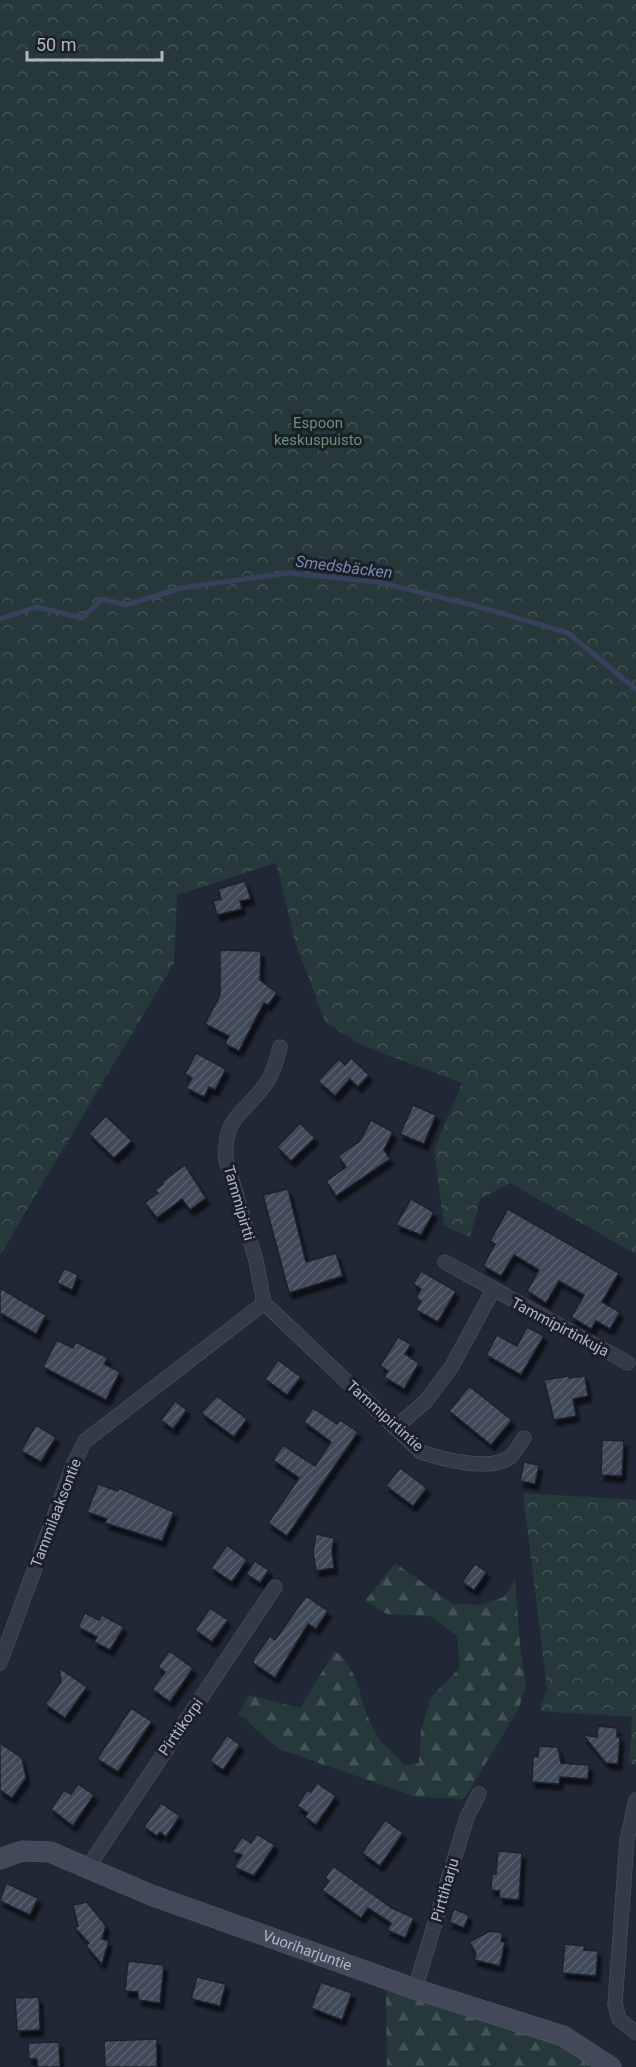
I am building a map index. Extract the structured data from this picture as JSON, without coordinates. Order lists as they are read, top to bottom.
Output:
{
  "streets": {
    "street": [
      "Tammipirtti",
      "Tammipirtinkuja",
      "Tammipirtintie",
      "Tammilaaksontie",
      "Pirttikorpi",
      "Pirttiharju",
      "Vuoriharjuntie"
    ]
  },
  "crossings": [
    ["Tammipirtti", "Tammipirtintie"],
    ["Tammipirtti", "Tammilaaksontie"],
    ["Tammipirtintie", "Tammilaaksontie"],
    ["Pirttikorpi", "Vuoriharjuntie"],
    ["Pirttiharju", "Vuoriharjuntie"]
  ],
  "water": ["Smedsbäcken"],
  "parks": ["Espoon keskuspuisto"],
  "scale_bar": "50 m"
}
